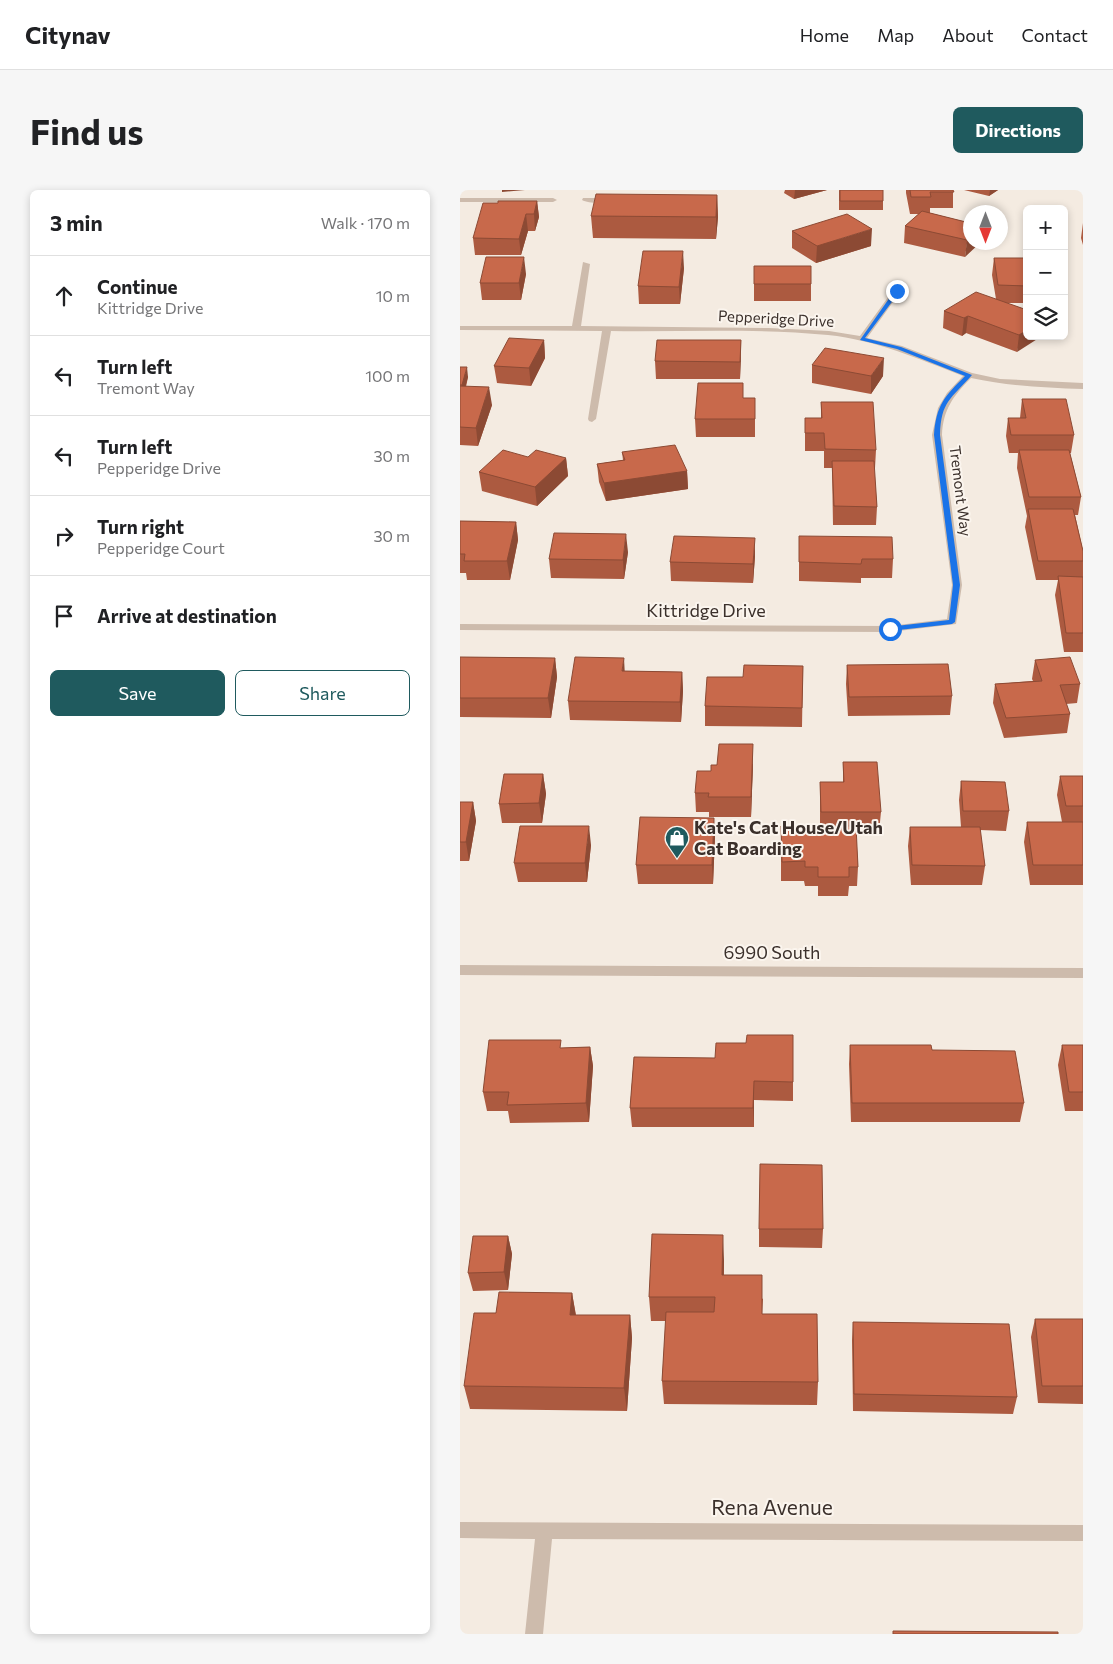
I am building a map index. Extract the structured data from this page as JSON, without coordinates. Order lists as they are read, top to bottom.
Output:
{
  "streets": {
    "street": [
      "Pepperidge Drive",
      "Tremont Way",
      "Kittridge Drive",
      "6990 South",
      "Rena Avenue"
    ]
  },
  "crossings": [
    ["Pepperidge Drive", "Tremont Way"],
    ["Tremont Way", "Kittridge Drive"]
  ],
  "places": {
    "shop": ["Kate's Cat House/Utah Cat Boarding"]
  },
  "north": "bottom",
  "page": {
    "header": "Citynav",
    "nav": [
      "Home",
      "Map",
      "About",
      "Contact"
    ],
    "buttons": [
      "Directions",
      ["Save", "Share"]
    ],
    "title": "Find us",
    "heading": ["3 min", "Walk · 170 m"],
    "map_buttons": ["+", "−"],
    "list": [
      ["Continue", "Kittridge Drive", "10 m"],
      ["Turn left", "Tremont Way", "100 m"],
      ["Turn left", "Pepperidge Drive", "30 m"],
      ["Turn right", "Pepperidge Court", "30 m"],
      "Arrive at destination"
    ]
  }
}
